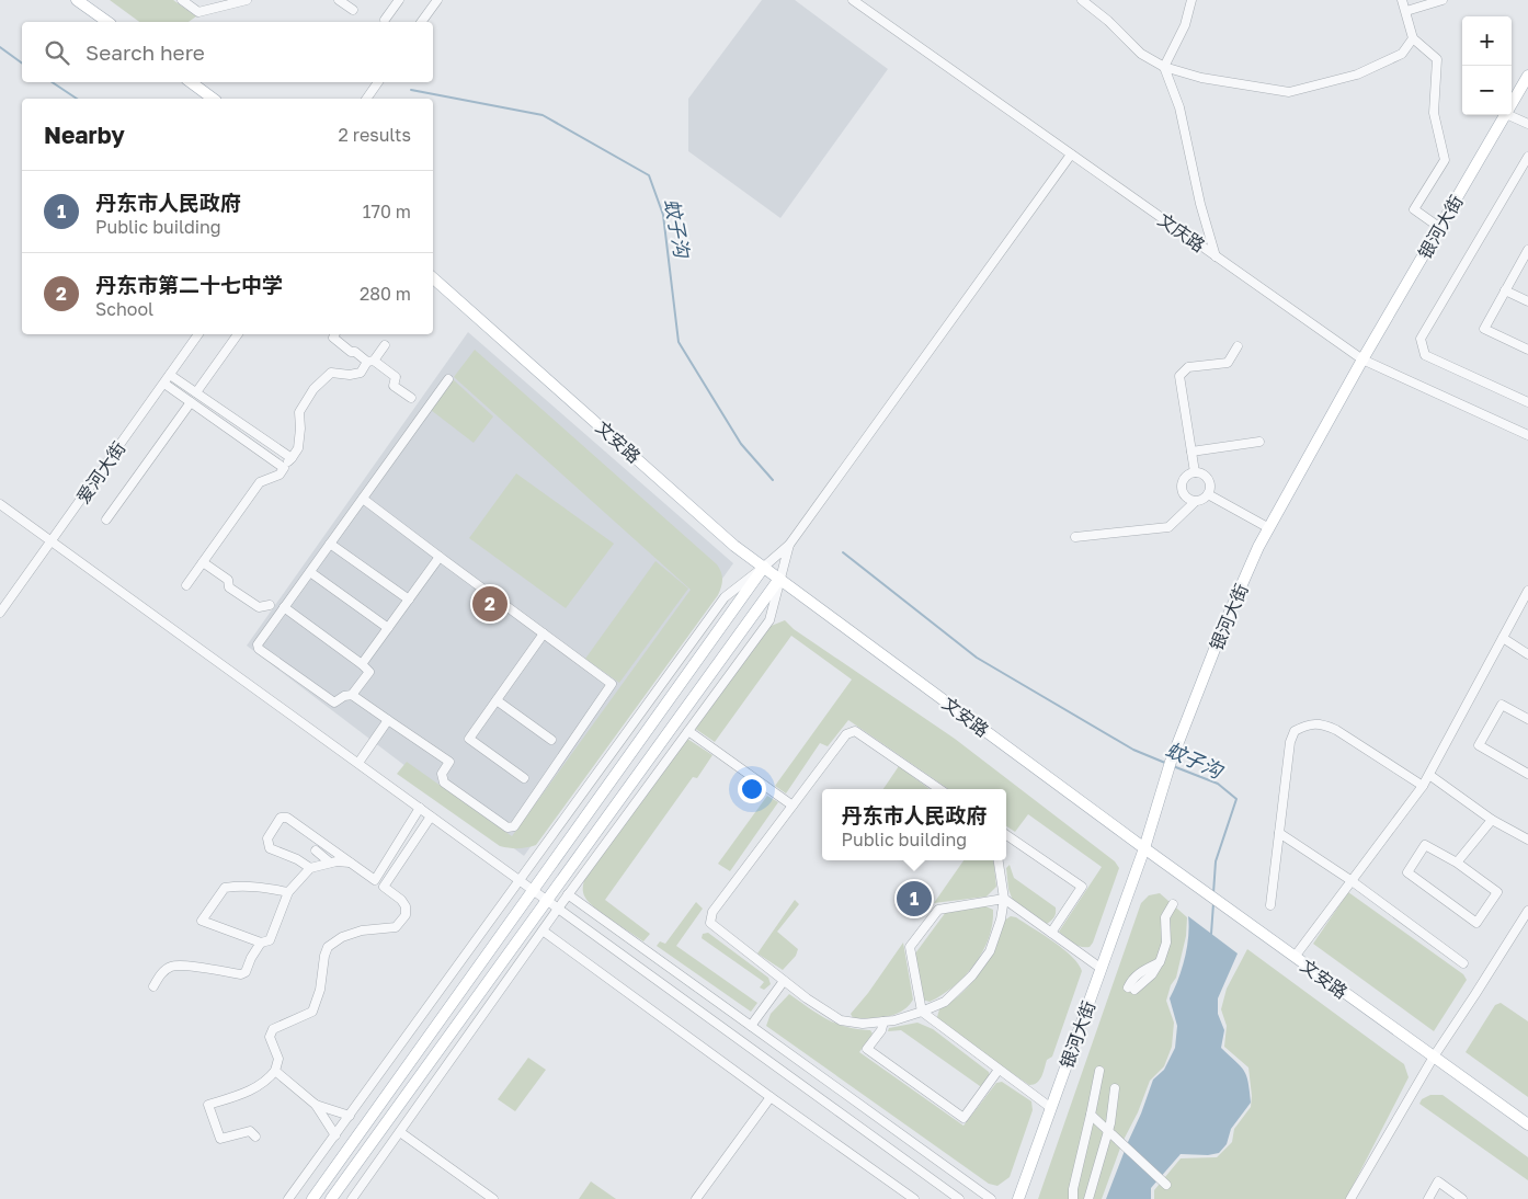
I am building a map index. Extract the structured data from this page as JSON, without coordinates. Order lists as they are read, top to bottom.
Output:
{
  "streets": {
    "main road": ["银河大街", "文安路"],
    "street": ["文庆路", "爱河大街"]
  },
  "crossings": [
    ["银河大街", "文庆路"],
    ["银河大街", "文安路"]
  ],
  "water": ["蚊子沟"],
  "page": {
    "map_buttons": ["+", "−"],
    "search": "Search here",
    "heading": ["Nearby", "2 results"],
    "list": [
      {
        "mark": "1",
        "name": "丹东市人民政府",
        "note": "Public building",
        "value": "170 m"
      },
      {
        "mark": "2",
        "name": "丹东市第二十七中学",
        "note": "School",
        "value": "280 m"
      }
    ],
    "pins": ["2", "1"],
    "popup": ["丹东市人民政府", "Public building"]
  }
}
